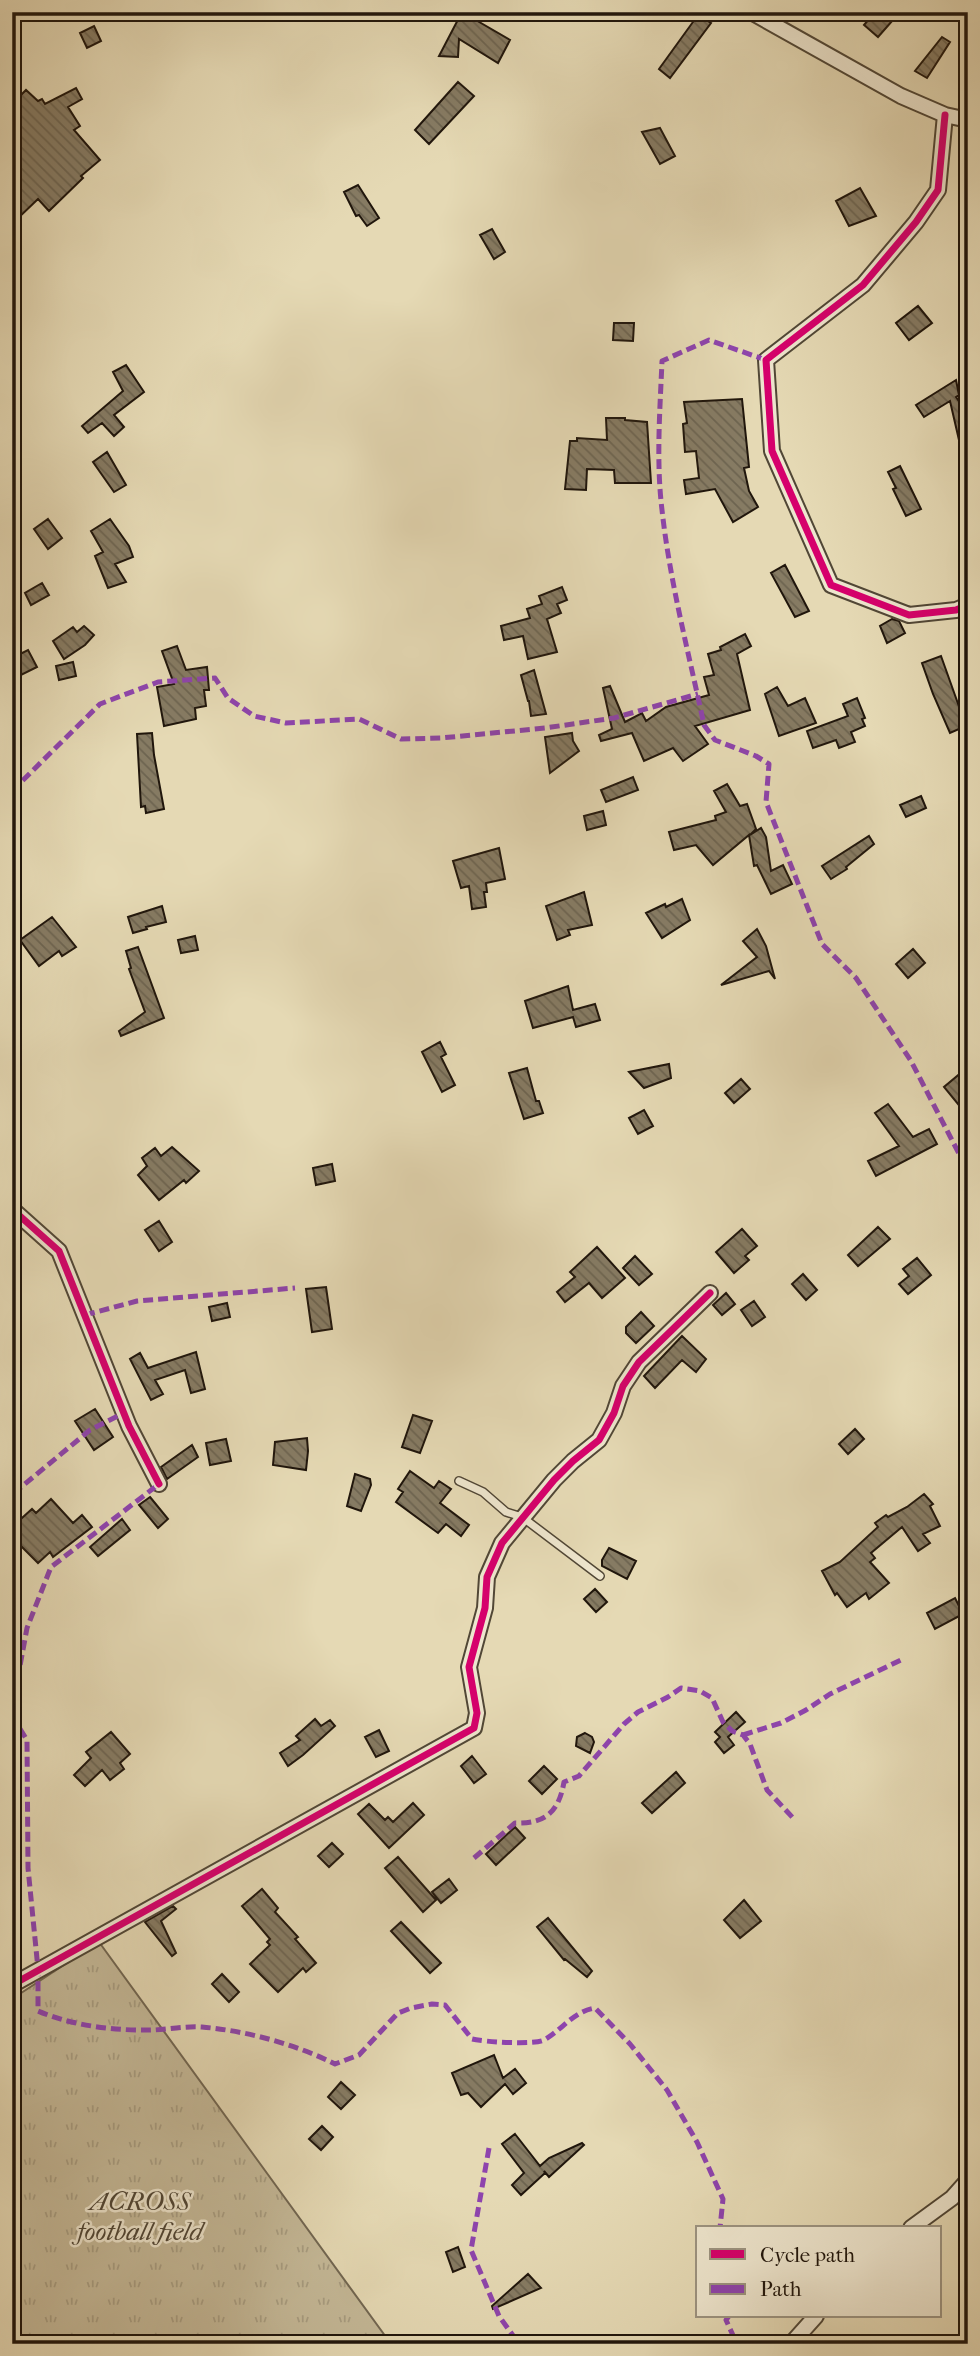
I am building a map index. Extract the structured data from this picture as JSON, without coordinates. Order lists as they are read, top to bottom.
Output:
{
  "parks": ["ACROSS football field"],
  "legend": ["Cycle path", "Path"]
}
